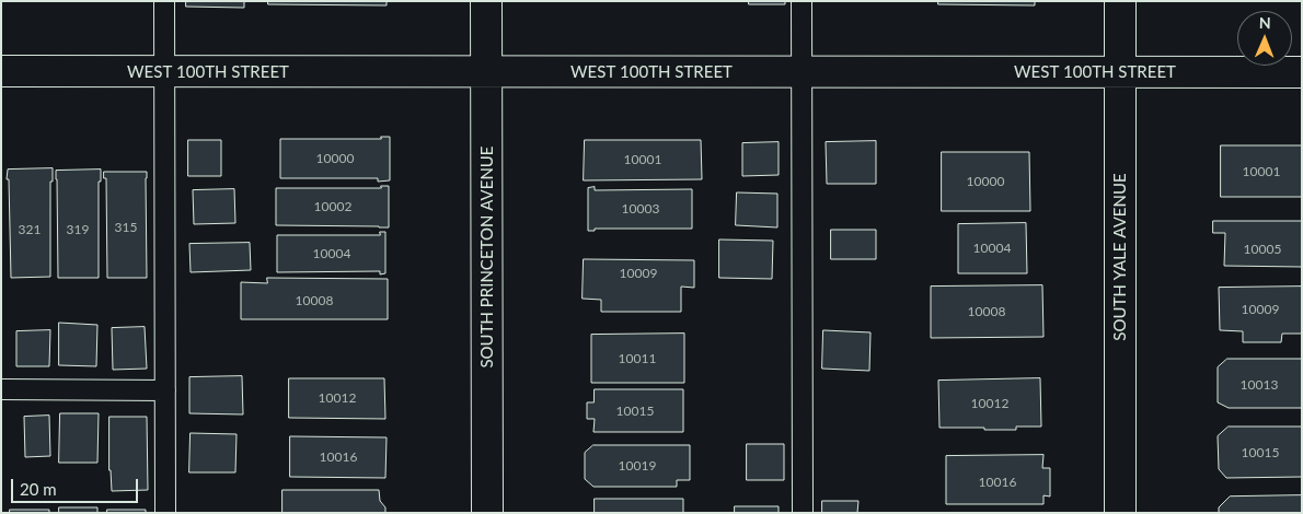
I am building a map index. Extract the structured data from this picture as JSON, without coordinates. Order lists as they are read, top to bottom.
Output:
{
  "streets": {
    "street": ["WEST 100TH STREET", "SOUTH PRINCETON AVENUE", "SOUTH YALE AVENUE"]
  },
  "crossings": [
    ["WEST 100TH STREET", "SOUTH PRINCETON AVENUE"],
    ["WEST 100TH STREET", "SOUTH YALE AVENUE"]
  ],
  "house_numbers": [
    "10000",
    "10001",
    "10001",
    "10000",
    "10002",
    "10003",
    "315",
    "321",
    "319",
    "10004",
    "10005",
    "10004",
    "10009",
    "10008",
    "10009",
    "10008",
    "10011",
    "10013",
    "10012",
    "10012",
    "10015",
    "10015",
    "10016",
    "10019",
    "10016"
  ],
  "scale_bar": "20 m",
  "north": "top"
}
